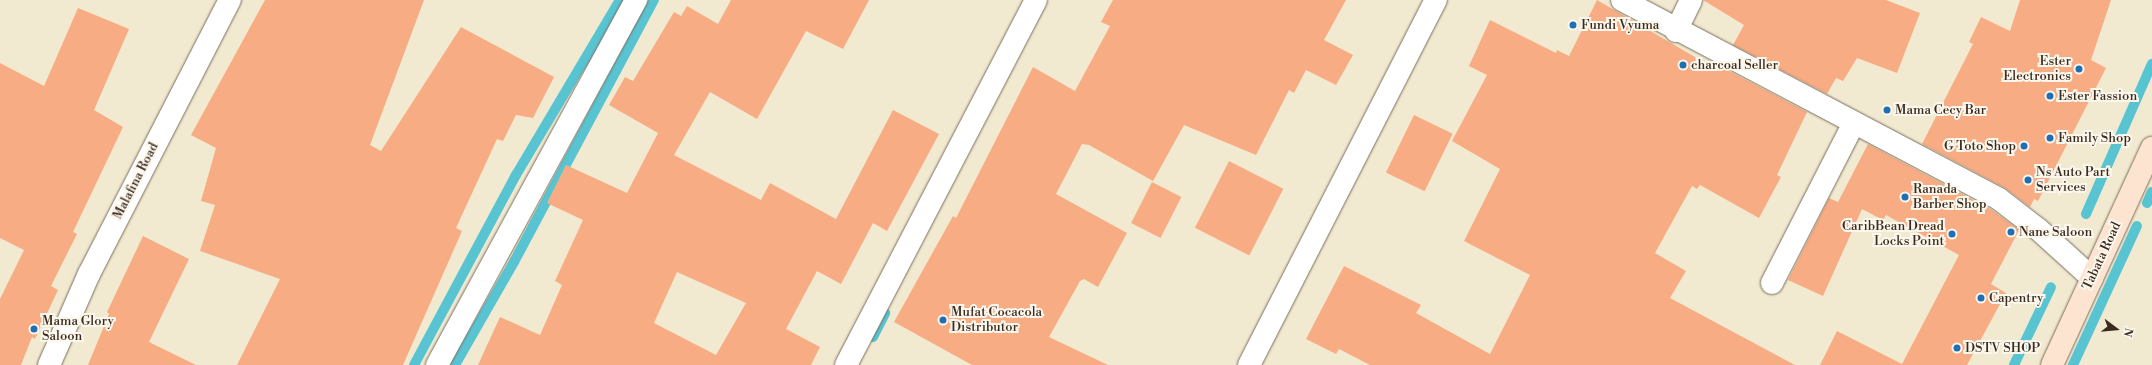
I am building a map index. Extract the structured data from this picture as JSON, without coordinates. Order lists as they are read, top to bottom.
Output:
{
  "streets": {
    "main road": ["Tabata Road"],
    "street": ["Malafina Road"]
  },
  "places": [
    "Fundi Vyuma",
    "charcoal Seller",
    "Ester Electronics",
    "Ester Fassion",
    "Mama Cecy Bar",
    "Family Shop",
    "G Toto Shop",
    "Ns Auto Part Services",
    "Ranada Barber Shop",
    "Nane Saloon",
    "CaribBean Dread Locks Point",
    "Capentry",
    "Mufat Cocacola Distributor",
    "Mama Glory Saloon",
    "DSTV SHOP"
  ],
  "north": "right"
}
